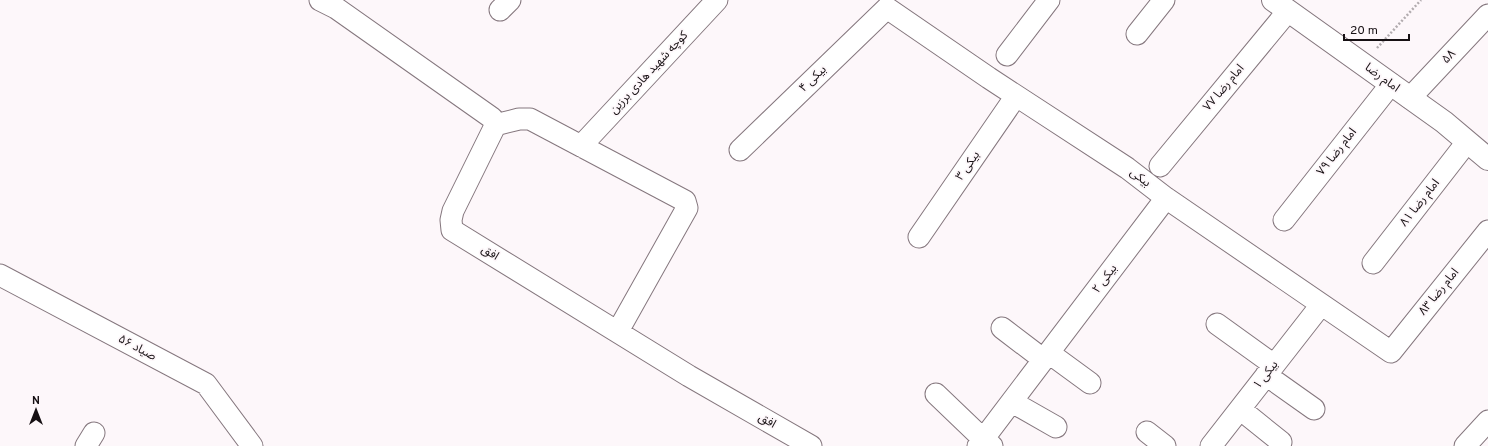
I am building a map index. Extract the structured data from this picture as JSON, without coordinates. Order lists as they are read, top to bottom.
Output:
{
  "streets": {
    "main road": ["امام رضا"],
    "street": [
      "۵۸",
      "کوچه شهید هادی برزین",
      "۴ بیکی",
      "امام رضا ۷۷",
      "امام رضا ۷۹",
      "۳ بیکی",
      "بیکی",
      "امام رضا ۸۱",
      "افق",
      "۲ بیکی",
      "امام رضا ۸۳",
      "صیاد ۵۶",
      "۱ بیکی"
    ]
  },
  "crossings": [
    ["۵۸", "امام رضا"],
    ["امام رضا", "امام رضا ۷۷"],
    ["امام رضا", "امام رضا ۷۹"],
    ["امام رضا", "امام رضا ۸۱"],
    ["۴ بیکی", "بیکی"],
    ["۳ بیکی", "بیکی"],
    ["بیکی", "۲ بیکی"],
    ["بیکی", "امام رضا ۸۳"],
    ["بیکی", "۱ بیکی"]
  ],
  "scale_bar": "20 m",
  "north": "top"
}
